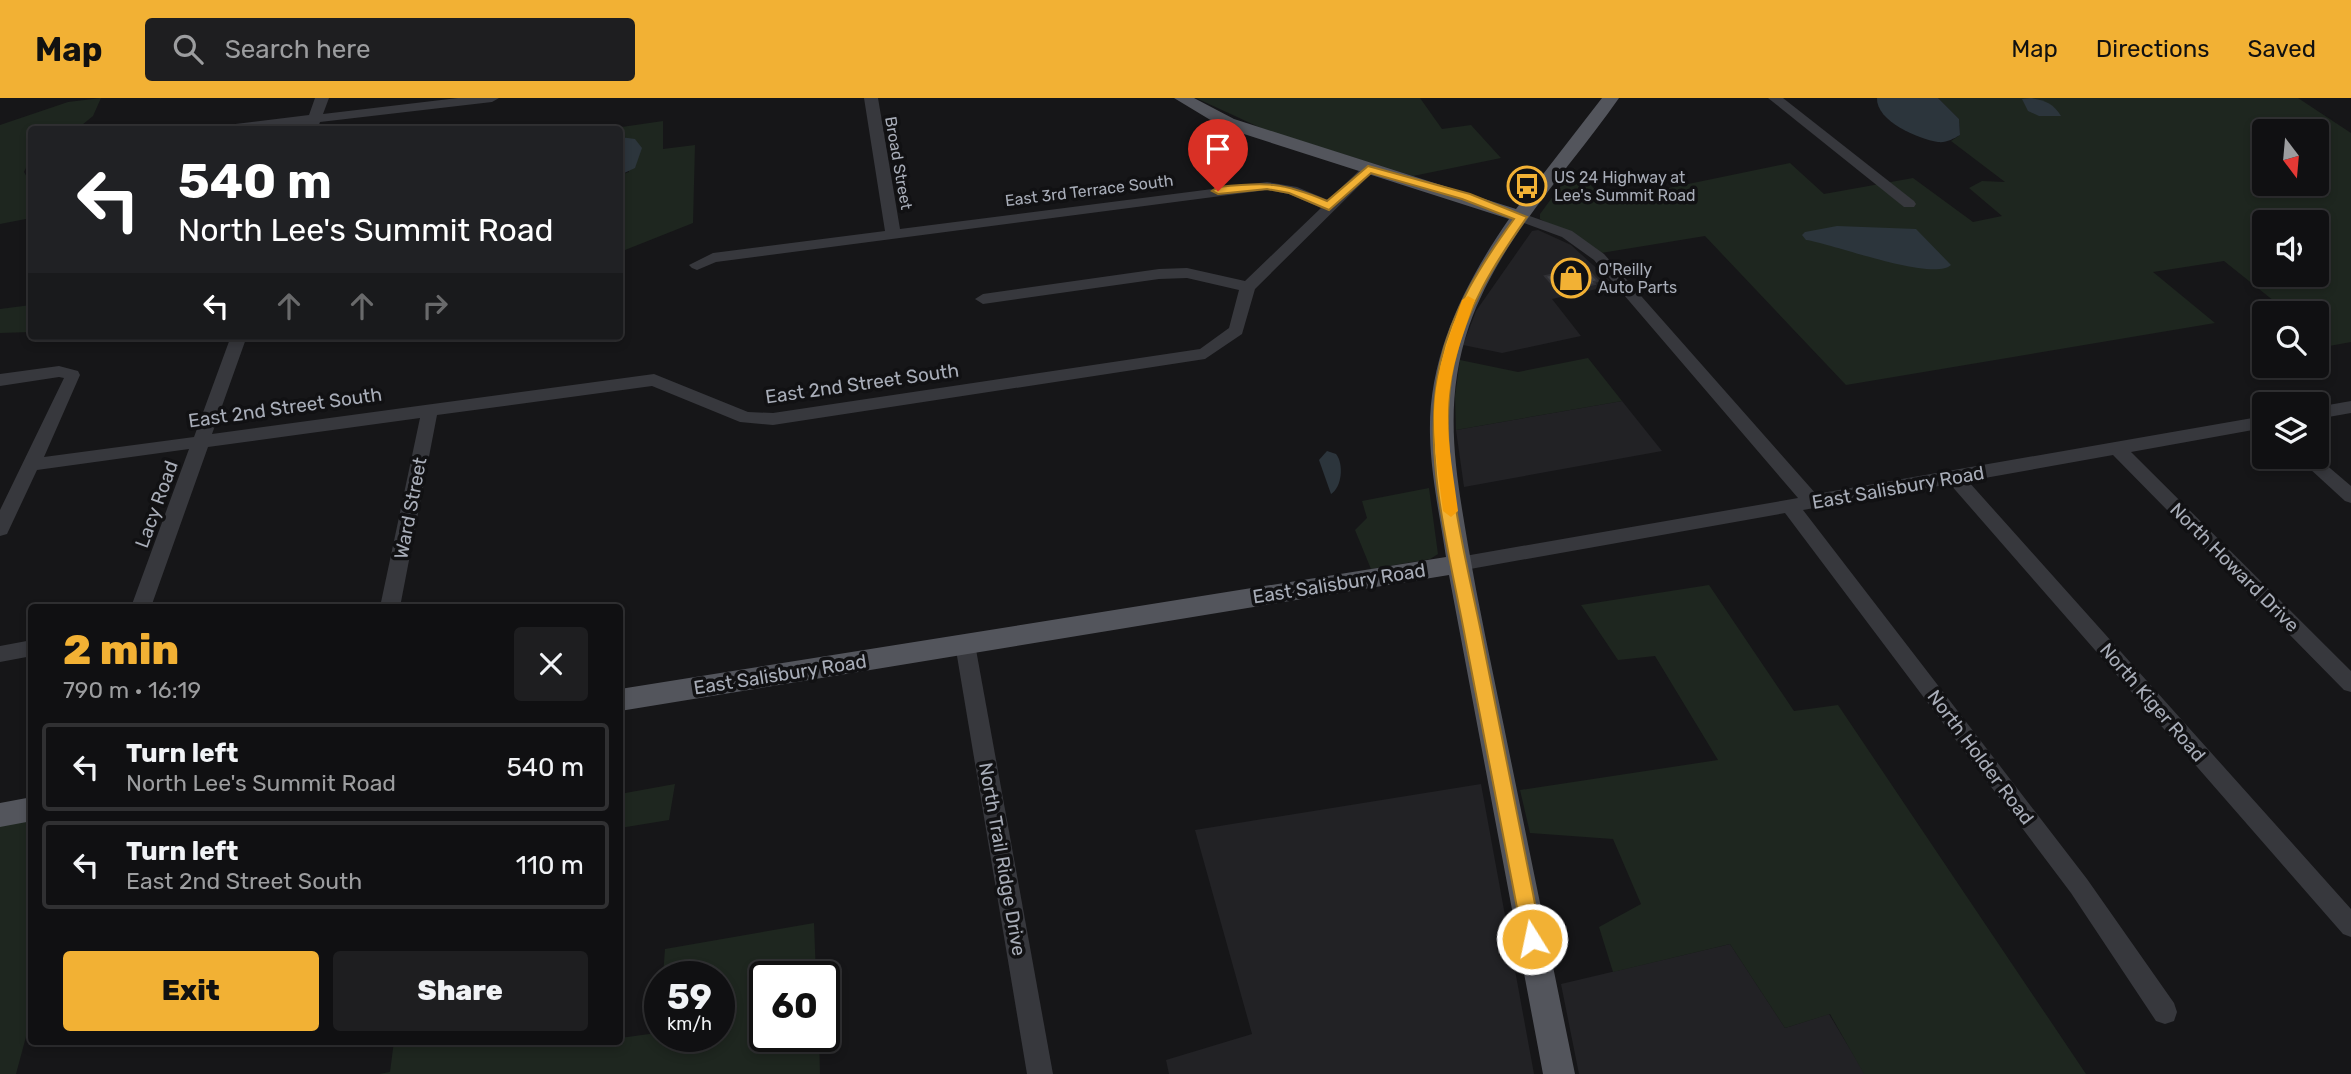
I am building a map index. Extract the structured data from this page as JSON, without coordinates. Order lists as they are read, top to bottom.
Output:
{
  "streets": {
    "main road": ["East Salisbury Road"],
    "street": [
      "Broad Street",
      "East 3rd Terrace South",
      "East 2nd Street South",
      "Lacy Road",
      "Ward Street",
      "North Howard Drive",
      "North Kiger Road",
      "North Holder Road",
      "North Trail Ridge Drive"
    ]
  },
  "crossings": [
    ["Broad Street", "East 3rd Terrace South"],
    ["East 3rd Terrace South", "East 2nd Street South"],
    ["East 2nd Street South", "Lacy Road"],
    ["East 2nd Street South", "Ward Street"],
    ["East Salisbury Road", "North Howard Drive"],
    ["East Salisbury Road", "North Kiger Road"],
    ["East Salisbury Road", "North Holder Road"],
    ["East Salisbury Road", "North Trail Ridge Drive"]
  ],
  "places": {
    "bus stop": ["US 24 Highway at Lee's Summit Road"],
    "shop": ["O'Reilly Auto Parts"]
  },
  "north": "bottom",
  "page": {
    "header": "Map",
    "search": "Search here",
    "nav": ["Map", "Directions", "Saved"],
    "turn": ["540 m", "North Lee's Summit Road"],
    "heading": ["2 min", "790 m · 16:19"],
    "list": [
      {
        "name": "Turn left",
        "note": "North Lee's Summit Road",
        "value": "540 m"
      },
      {
        "name": "Turn left",
        "note": "East 2nd Street South",
        "value": "110 m"
      }
    ],
    "buttons": ["Exit", "Share"],
    "speed": "59 km/h",
    "limit": "60"
  }
}
